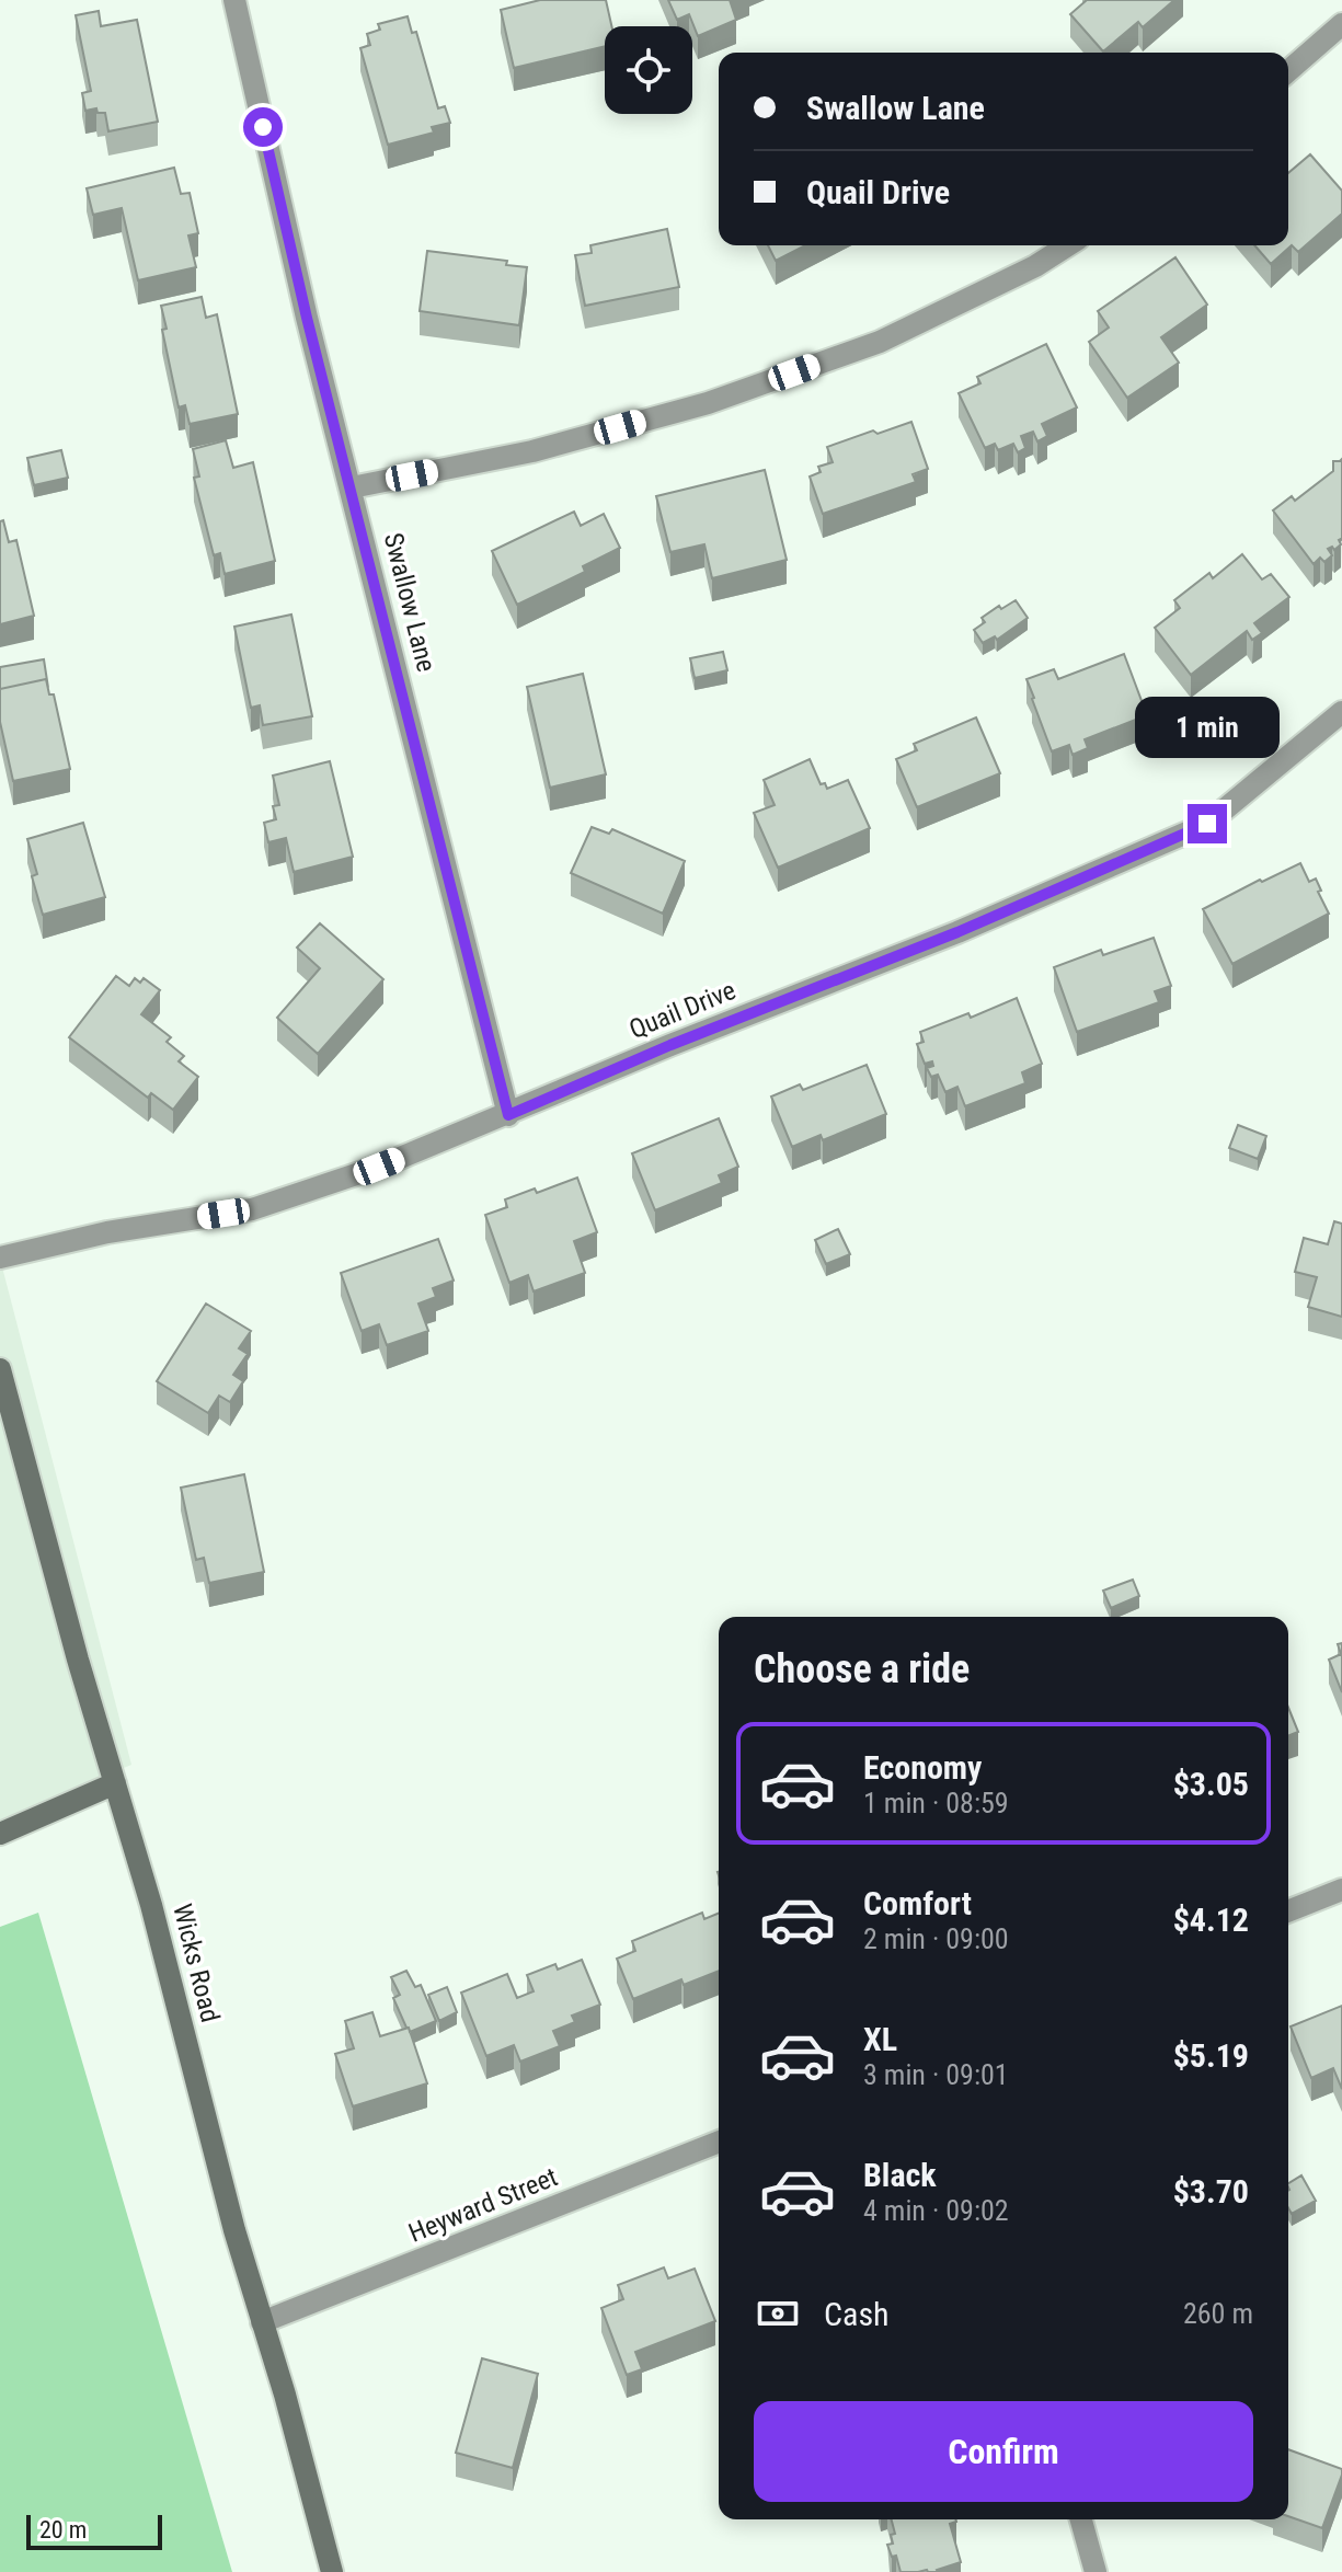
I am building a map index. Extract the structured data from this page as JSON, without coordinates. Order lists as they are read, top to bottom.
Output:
{
  "streets": {
    "main road": ["Wicks Road"],
    "street": ["Swallow Lane", "Quail Drive", "Heyward Street"]
  },
  "crossings": [
    ["Swallow Lane", "Quail Drive"],
    ["Wicks Road", "Heyward Street"]
  ],
  "scale_bar": "20 m",
  "page": {
    "banner": ["Swallow Lane", "Quail Drive"],
    "bubble": "1 min",
    "heading": "Choose a ride",
    "list": [
      {
        "name": "Economy",
        "note": "1 min · 08:59",
        "value": "$3.05"
      },
      {
        "name": "Comfort",
        "note": "2 min · 09:00",
        "value": "$4.12"
      },
      {
        "name": "XL",
        "note": "3 min · 09:01",
        "value": "$5.19"
      },
      {
        "name": "Black",
        "note": "4 min · 09:02",
        "value": "$3.70"
      }
    ],
    "pay": ["Cash", "260 m"],
    "buttons": "Confirm",
    "scale": "20 m"
  }
}
